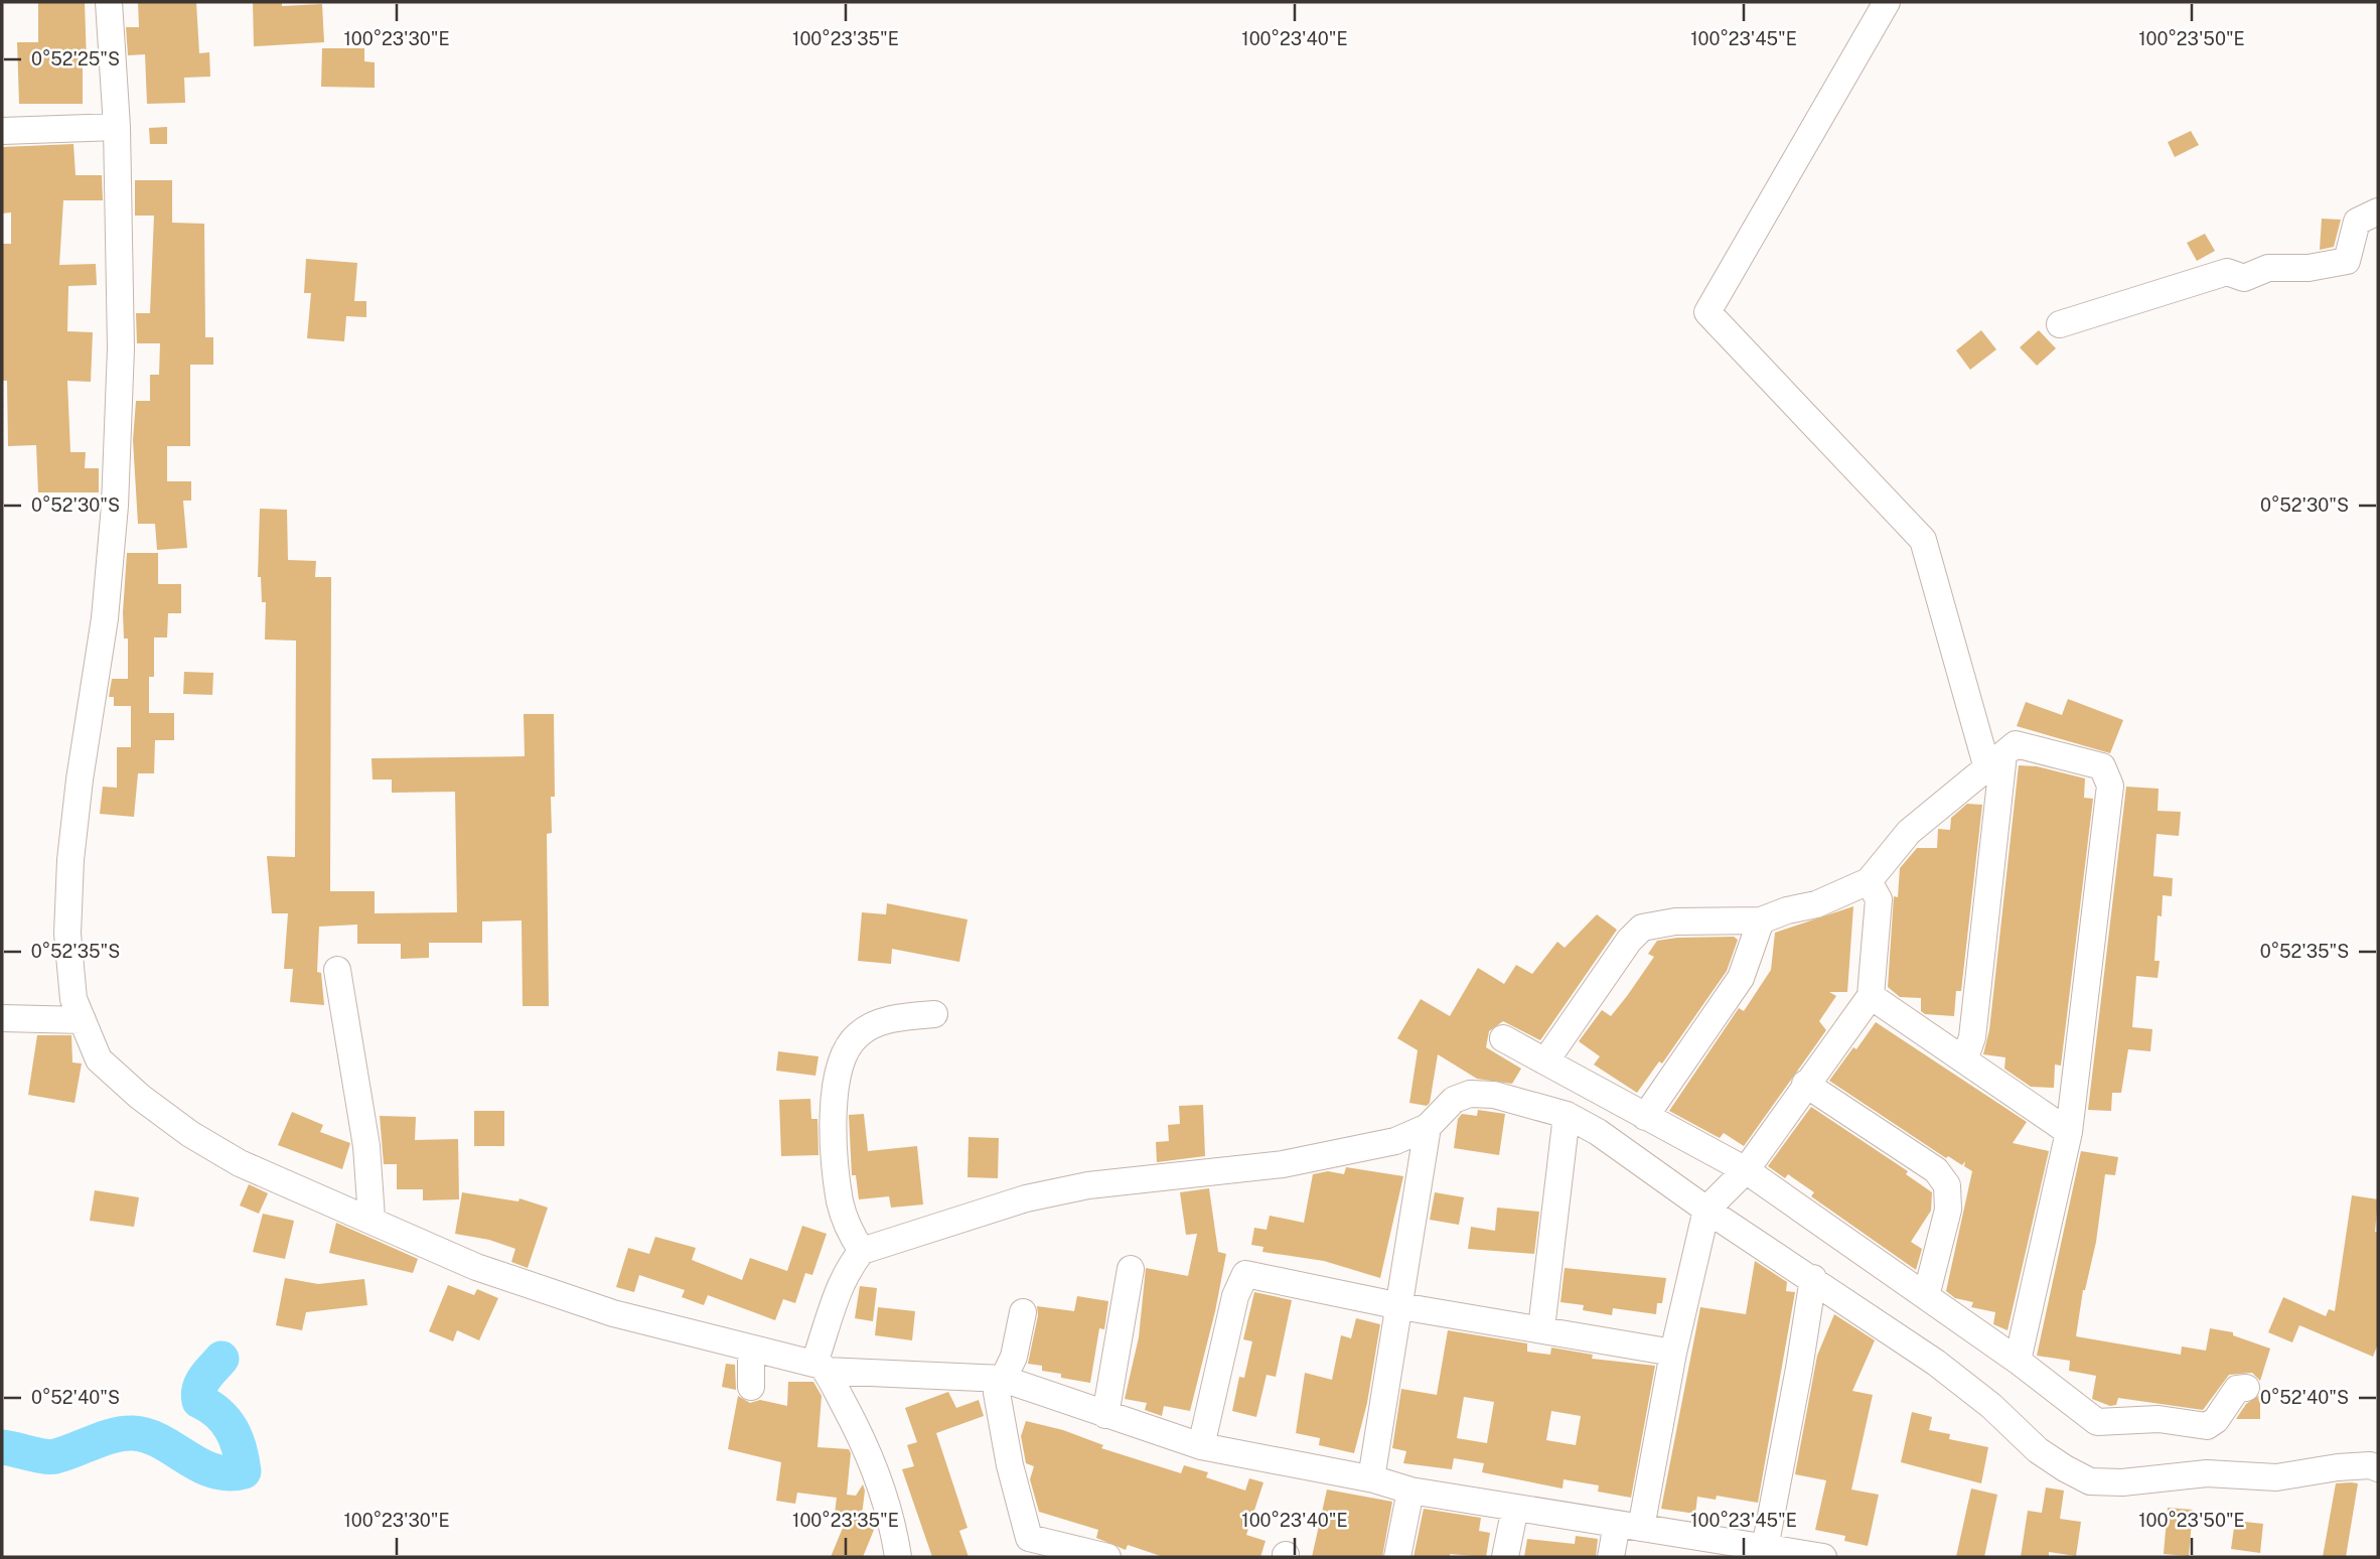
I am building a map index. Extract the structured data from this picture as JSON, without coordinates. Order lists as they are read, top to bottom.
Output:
{
  "coordinates": [
    "100°23'30\"E",
    "100°23'35\"E",
    "100°23'40\"E",
    "100°23'45\"E",
    "100°23'50\"E",
    "0°52'25\"S",
    "0°52'30\"S",
    "0°52'35\"S",
    "0°52'40\"S"
  ]
}
